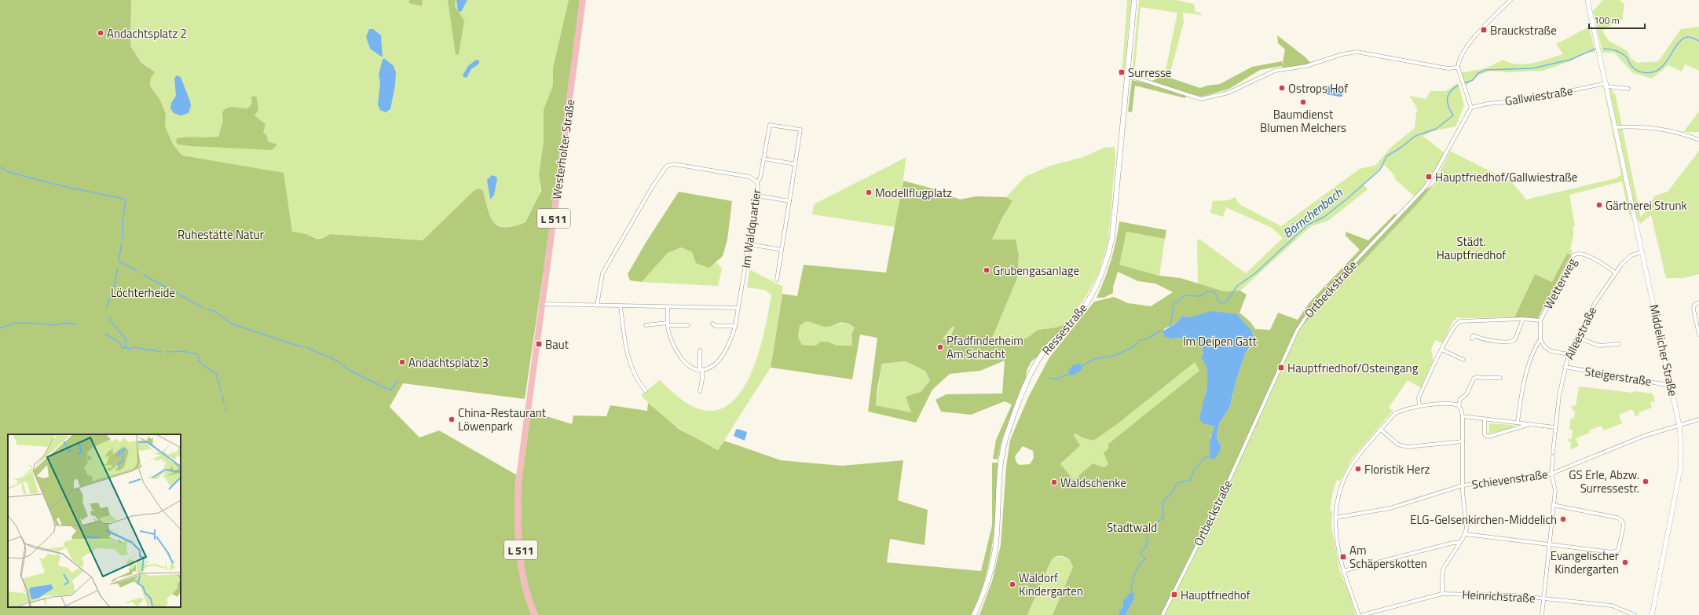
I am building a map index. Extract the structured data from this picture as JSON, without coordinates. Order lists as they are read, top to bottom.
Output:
{
  "streets": {
    "main road": ["Westerholter Straße", "L 511", "Ressestraße"],
    "street": [
      "Gallwiestraße",
      "Im Waldquartier",
      "Wetterweg",
      "Ortbeckstraße",
      "Alleestraße",
      "Middelicher Straße",
      "Steigerstraße",
      "Schievenstraße",
      "Heinrichstraße"
    ]
  },
  "crossings": [
    ["Gallwiestraße", "Ortbeckstraße"],
    ["Gallwiestraße", "Middelicher Straße"],
    ["Wetterweg", "Alleestraße"],
    ["Alleestraße", "Middelicher Straße"],
    ["Alleestraße", "Steigerstraße"],
    ["Middelicher Straße", "Steigerstraße"],
    ["Middelicher Straße", "Schievenstraße"]
  ],
  "water": ["Börnchenbach"],
  "parks": [
    "Ruhestätte Natur",
    "Städt. Hauptfriedhof",
    "Löchterheide",
    "Im Deipen Gatt",
    "Stadtwald"
  ],
  "places": {
    "transit": [
      "Brauckstraße",
      "Surresse",
      "Hauptfriedhof/Gallwiestraße",
      "Baut",
      "Hauptfriedhof/Osteingang",
      "Am Schäperskotten",
      "Hauptfriedhof"
    ],
    "other": [
      "Andachtsplatz 2",
      "Ostrops Hof",
      "Baumdienst Blumen Melchers",
      "Modellflugplatz",
      "Gärtnerei Strunk",
      "Grubengasanlage",
      "Pfadfinderheim Am Schacht",
      "Andachtsplatz 3",
      "China-Restaurant Löwenpark",
      "Floristik Herz",
      "GS Erle, Abzw. Surressestr.",
      "Waldschenke",
      "ELG-Gelsenkirchen-Middelich",
      "Evangelischer Kindergarten",
      "Waldorf Kindergarten"
    ]
  },
  "scale_bar": "100 m"
}
